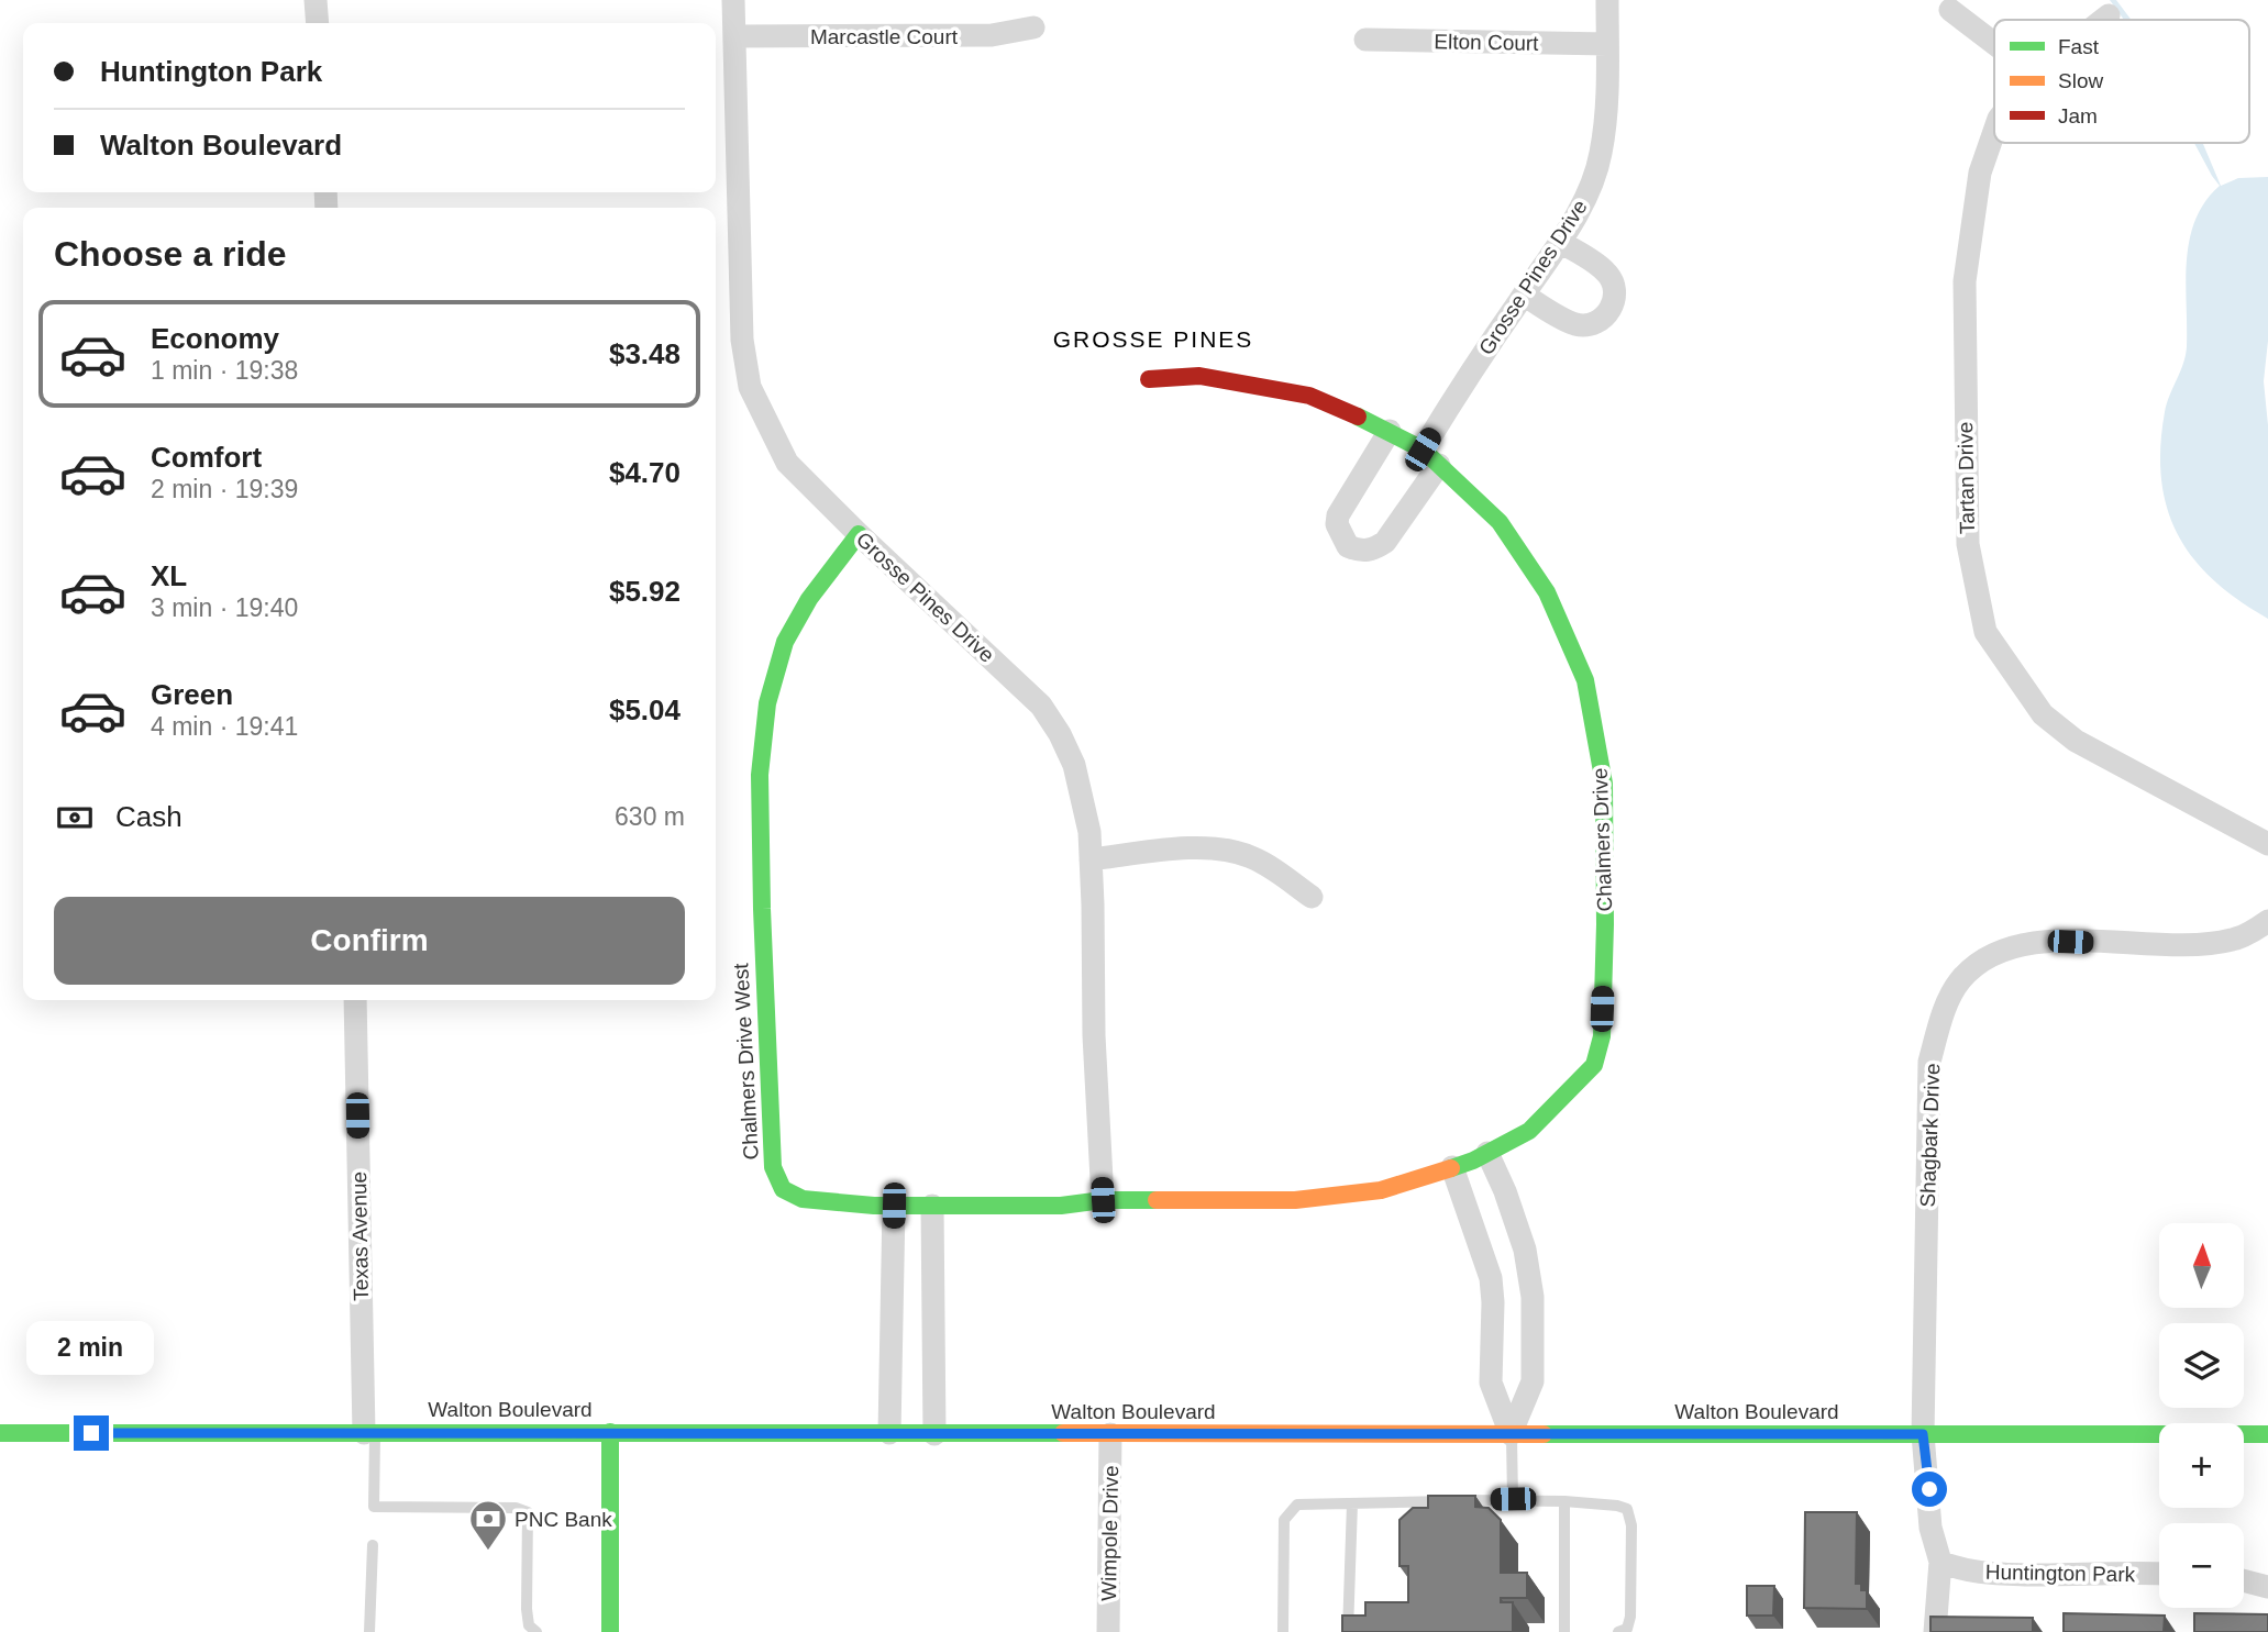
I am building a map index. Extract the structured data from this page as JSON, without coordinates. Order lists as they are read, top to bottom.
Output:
{
  "streets": {
    "street": [
      "Marcastle Court",
      "Elton Court",
      "Grosse Pines Drive",
      "Tartan Drive",
      "Chalmers Drive",
      "Chalmers Drive West",
      "Shagbark Drive",
      "Texas Avenue",
      "Walton Boulevard",
      "Wimpole Drive",
      "Huntington Park"
    ]
  },
  "crossings": [
    ["Marcastle Court", "Grosse Pines Drive"],
    ["Elton Court", "Grosse Pines Drive"],
    ["Grosse Pines Drive", "Chalmers Drive"],
    ["Grosse Pines Drive", "Chalmers Drive West"],
    ["Chalmers Drive", "Chalmers Drive West"],
    ["Shagbark Drive", "Walton Boulevard"],
    ["Texas Avenue", "Walton Boulevard"],
    ["Walton Boulevard", "Wimpole Drive"]
  ],
  "districts": ["GROSSE PINES"],
  "places": {
    "bank": ["PNC Bank"]
  },
  "legend": ["Fast", "Slow", "Jam"],
  "north": "top",
  "page": {
    "banner": ["Huntington Park", "Walton Boulevard"],
    "heading": "Choose a ride",
    "list": [
      {
        "name": "Economy",
        "note": "1 min · 19:38",
        "value": "$3.48"
      },
      {
        "name": "Comfort",
        "note": "2 min · 19:39",
        "value": "$4.70"
      },
      {
        "name": "XL",
        "note": "3 min · 19:40",
        "value": "$5.92"
      },
      {
        "name": "Green",
        "note": "4 min · 19:41",
        "value": "$5.04"
      }
    ],
    "pay": ["Cash", "630 m"],
    "buttons": "Confirm",
    "map_buttons": ["+", "−"],
    "bubble": "2 min"
  }
}
